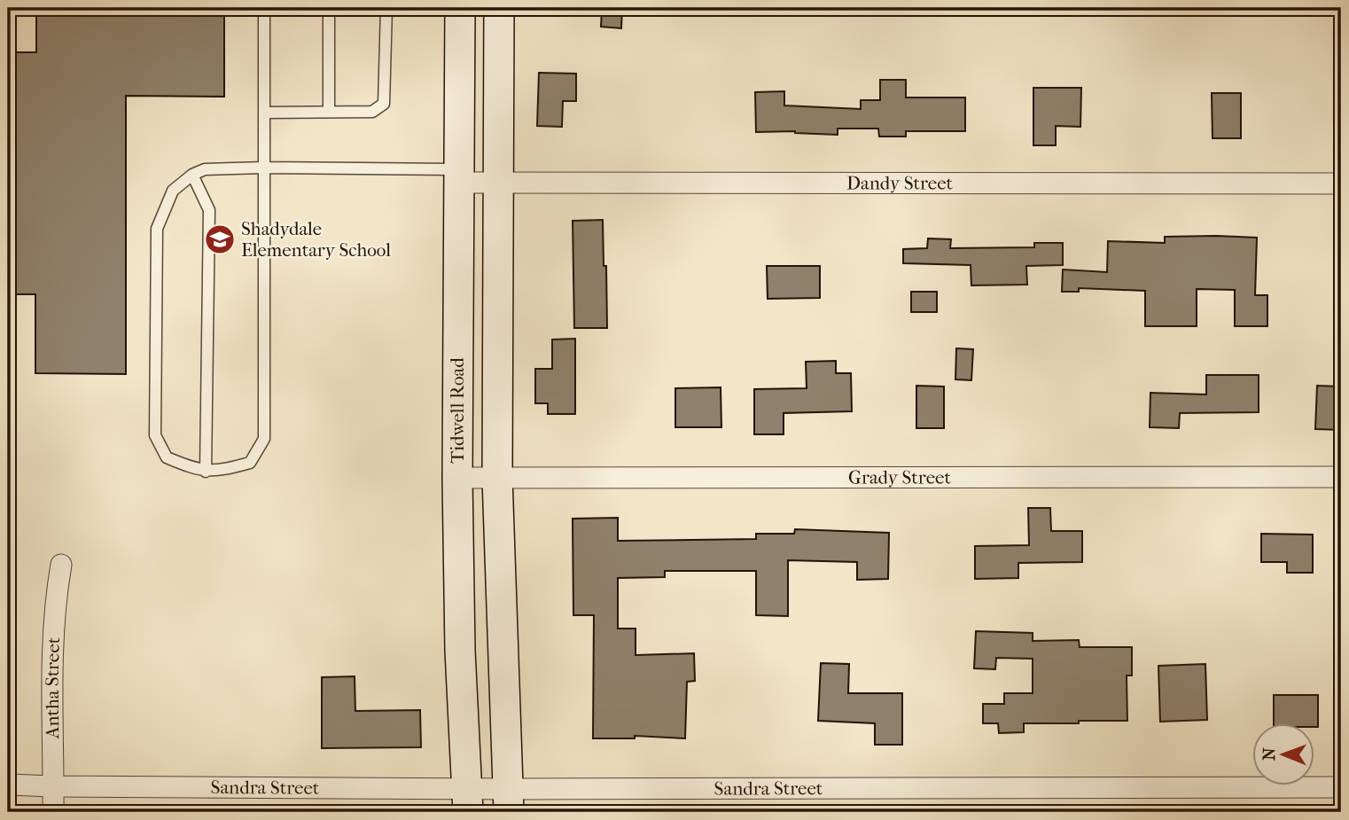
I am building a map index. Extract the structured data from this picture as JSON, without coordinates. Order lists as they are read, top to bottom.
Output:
{
  "streets": {
    "main road": ["Tidwell Road"],
    "street": [
      "Dandy Street",
      "Grady Street",
      "Antha Street",
      "Sandra Street"
    ]
  },
  "crossings": [
    ["Dandy Street", "Tidwell Road"],
    ["Tidwell Road", "Grady Street"],
    ["Tidwell Road", "Sandra Street"],
    ["Antha Street", "Sandra Street"]
  ],
  "places": {
    "school or university": ["Shadydale Elementary School"]
  },
  "north": "left"
}
